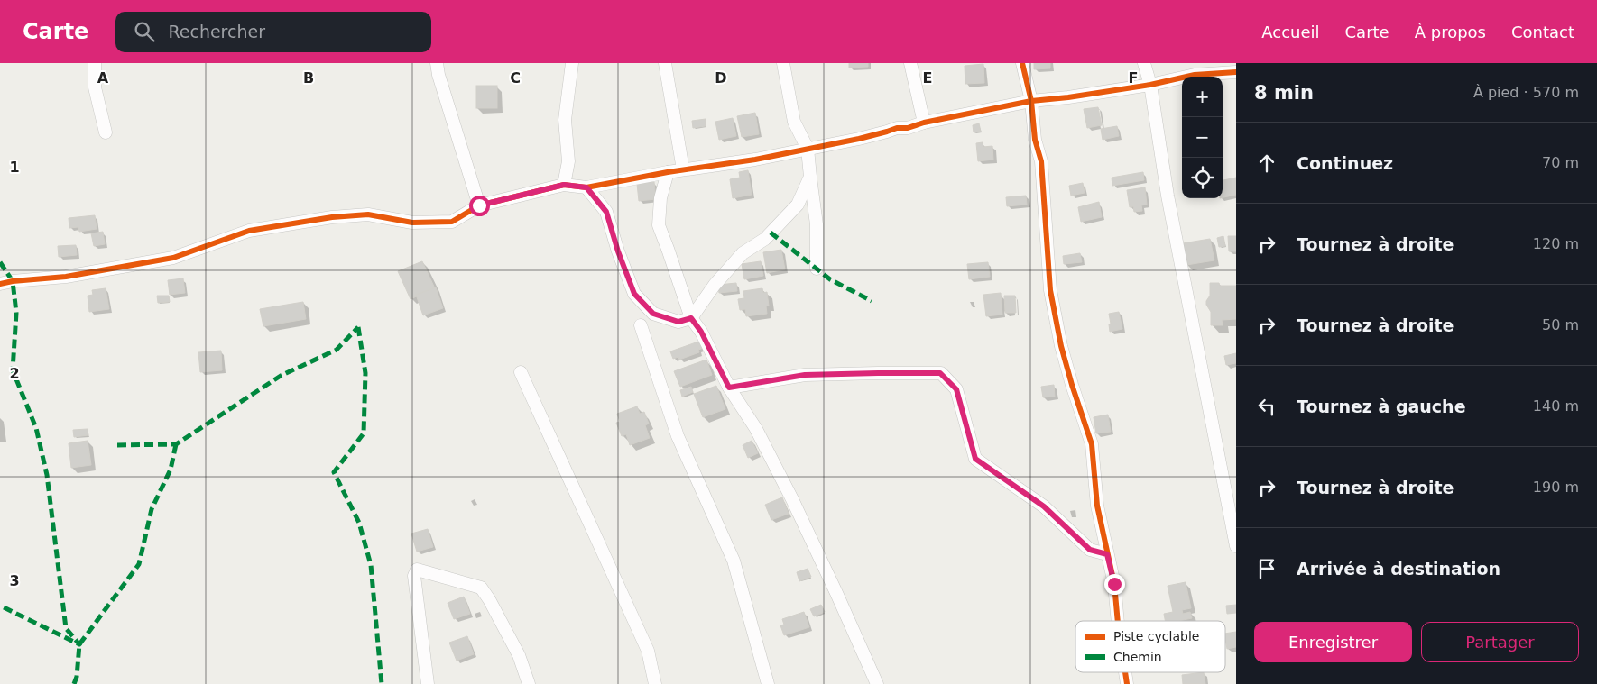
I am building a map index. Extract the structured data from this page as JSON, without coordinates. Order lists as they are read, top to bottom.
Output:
{
  "legend": ["Piste cyclable", "Chemin"],
  "page": {
    "header": "Carte",
    "search": "Rechercher",
    "nav": [
      "Accueil",
      "Carte",
      "À propos",
      "Contact"
    ],
    "heading": ["8 min", "À pied · 570 m"],
    "map_buttons": ["+", "−"],
    "list": [
      ["Continuez", "70 m"],
      ["Tournez à droite", "120 m"],
      ["Tournez à droite", "50 m"],
      ["Tournez à gauche", "140 m"],
      ["Tournez à droite", "190 m"],
      "Arrivée à destination"
    ],
    "buttons": ["Enregistrer", "Partager"]
  },
  "grid": {
    "columns": [
      "A",
      "B",
      "C",
      "D",
      "E",
      "F"
    ],
    "rows": ["1", "2", "3"]
  }
}
